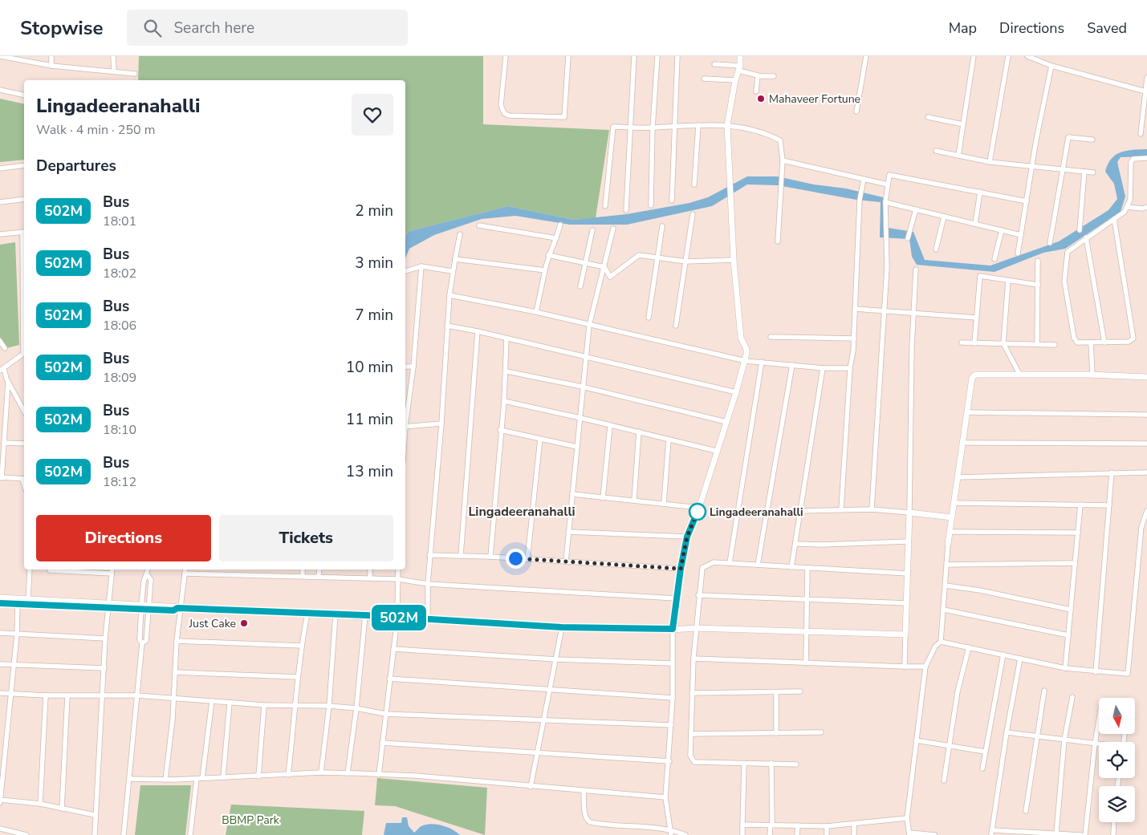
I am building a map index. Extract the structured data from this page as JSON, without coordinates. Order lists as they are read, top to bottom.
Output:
{
  "districts": ["Lingadeeranahalli"],
  "parks": ["BBMP Park"],
  "places": ["Mahaveer Fortune", "Lingadeeranahalli", "Just Cake"],
  "lines": ["bus line 502M"],
  "north": "bottom",
  "page": {
    "header": "Stopwise",
    "search": "Search here",
    "nav": ["Map", "Directions", "Saved"],
    "on_map": "502M",
    "heading": [
      ["Lingadeeranahalli", "Walk · 4 min · 250 m"],
      "Departures"
    ],
    "list": [
      {
        "mark": "502M",
        "name": "Bus",
        "note": "18:01",
        "value": "2 min"
      },
      {
        "mark": "502M",
        "name": "Bus",
        "note": "18:02",
        "value": "3 min"
      },
      {
        "mark": "502M",
        "name": "Bus",
        "note": "18:06",
        "value": "7 min"
      },
      {
        "mark": "502M",
        "name": "Bus",
        "note": "18:09",
        "value": "10 min"
      },
      {
        "mark": "502M",
        "name": "Bus",
        "note": "18:10",
        "value": "11 min"
      },
      {
        "mark": "502M",
        "name": "Bus",
        "note": "18:12",
        "value": "13 min"
      }
    ],
    "buttons": ["Directions", "Tickets"]
  }
}
